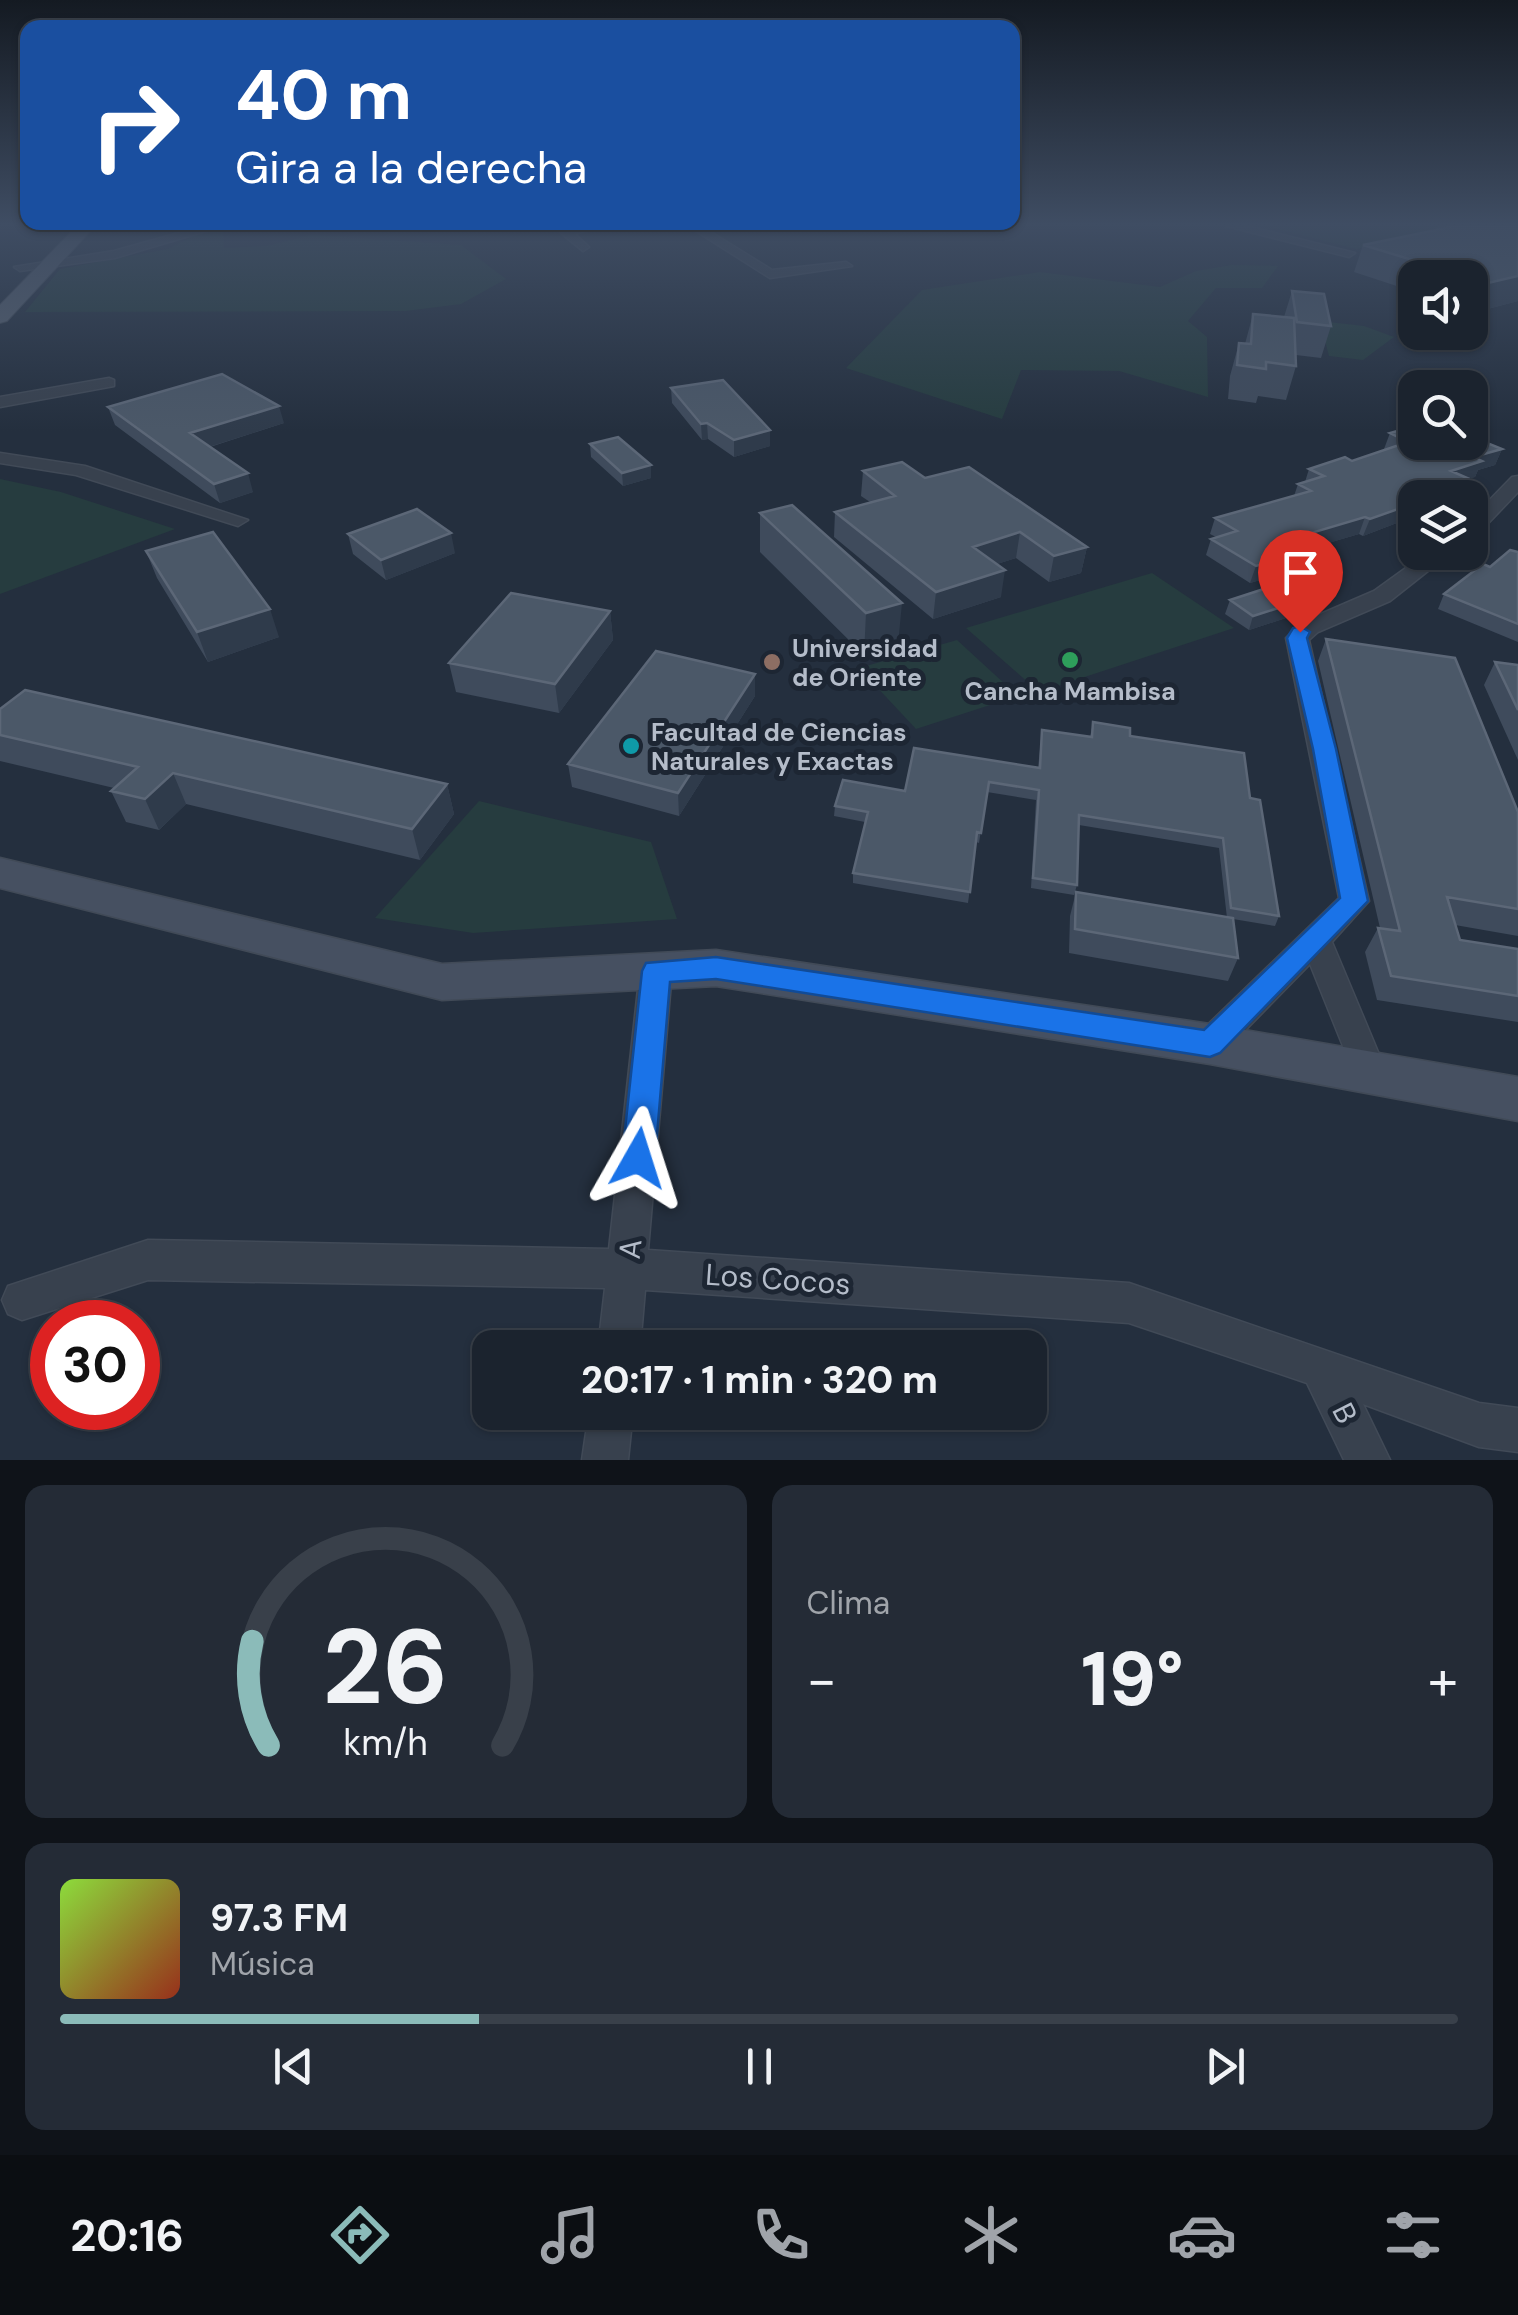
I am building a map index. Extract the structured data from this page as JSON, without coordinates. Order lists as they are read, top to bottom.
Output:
{
  "streets": {
    "street": ["A", "Los Cocos", "B"]
  },
  "crossings": [
    ["A", "Los Cocos"],
    ["Los Cocos", "B"]
  ],
  "places": ["Cancha Mambisa", "Universidad de Oriente", "Facultad de Ciencias Naturales y Exactas"],
  "page": {
    "turn": ["40 m", "Gira a la derecha"],
    "limit": "30",
    "trip": "20:17 · 1 min · 320 m",
    "tile": "Clima",
    "heat": ["−", "19°", "+"],
    "song": ["97.3 FM", "Música"],
    "tabs": "20:16",
    "gauge": ["26", "km/h"]
  }
}
